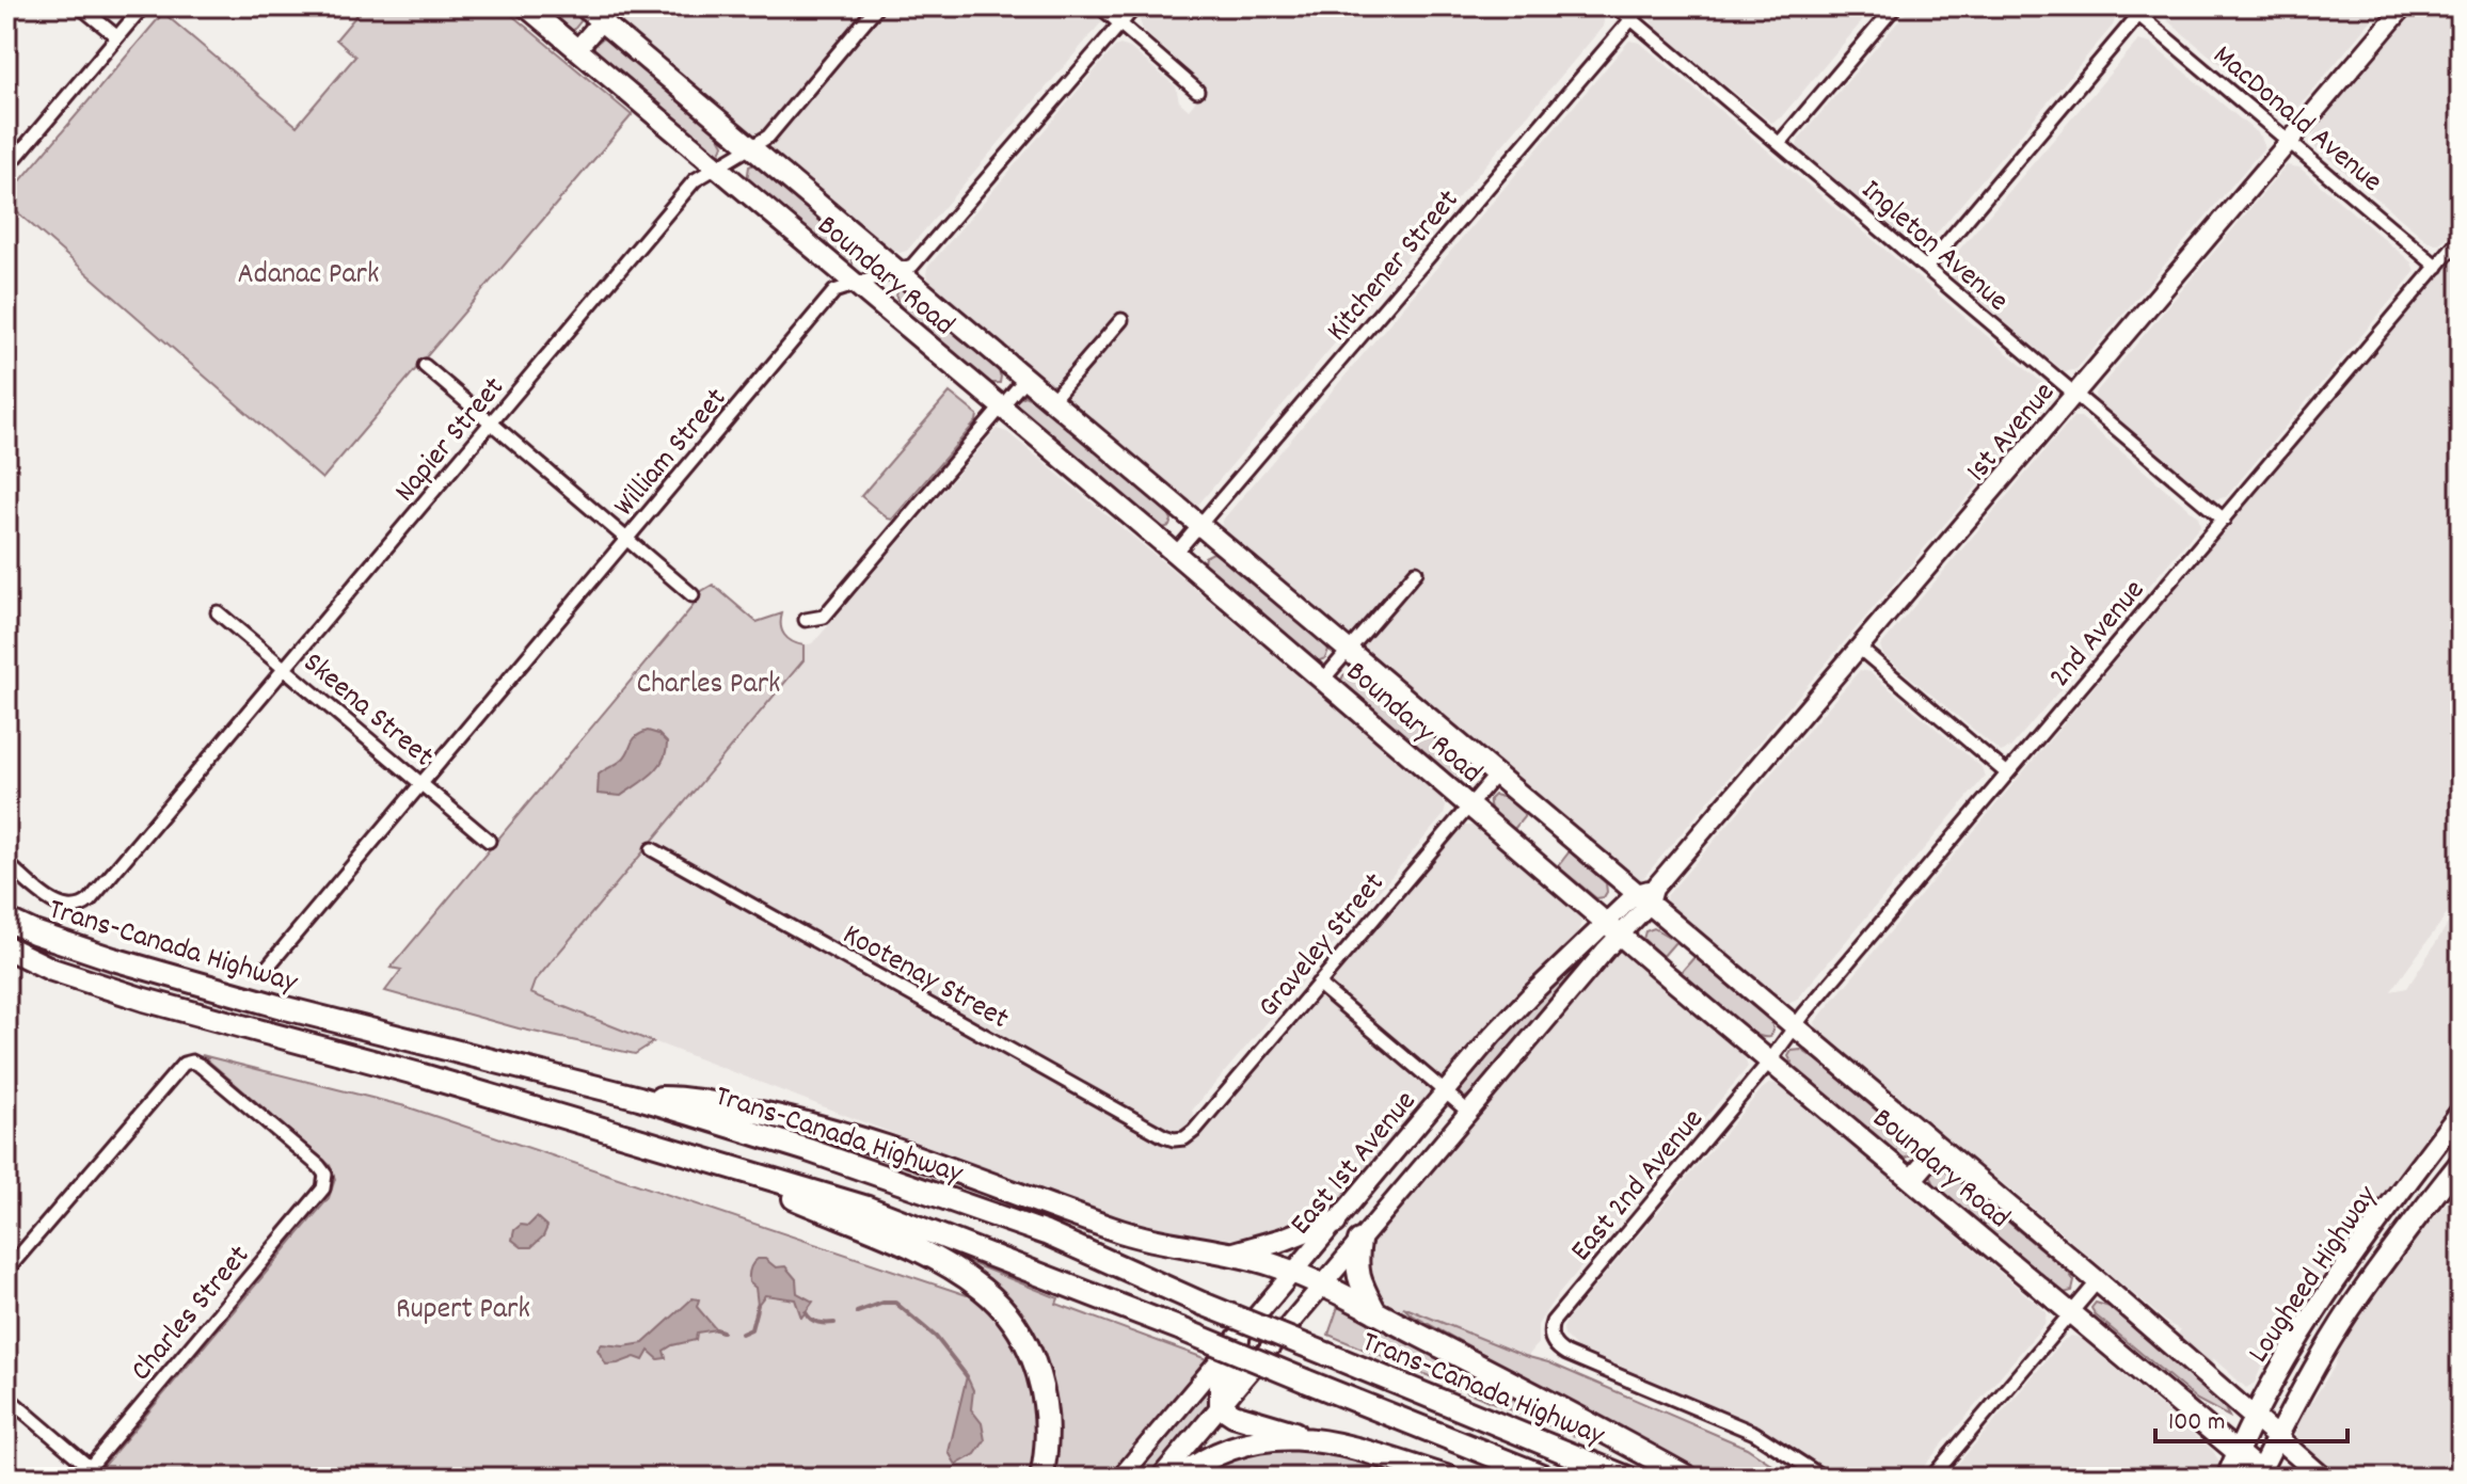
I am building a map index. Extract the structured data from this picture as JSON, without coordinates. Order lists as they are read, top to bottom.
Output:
{
  "streets": {
    "highway": ["Trans-Canada Highway"],
    "main road": [
      "Boundary Road",
      "1st Avenue",
      "East 1st Avenue",
      "Lougheed Highway"
    ],
    "street": [
      "MacDonald Avenue",
      "Ingleton Avenue",
      "Kitchener Street",
      "Napier Street",
      "William Street",
      "2nd Avenue",
      "Skeena Street",
      "Graveley Street",
      "Kootenay Street",
      "East 2nd Avenue",
      "Charles Street"
    ]
  },
  "crossings": [
    ["MacDonald Avenue", "1st Avenue"],
    ["MacDonald Avenue", "2nd Avenue"],
    ["Ingleton Avenue", "Kitchener Street"],
    ["Ingleton Avenue", "1st Avenue"],
    ["Ingleton Avenue", "2nd Avenue"],
    ["Kitchener Street", "Boundary Road"],
    ["Boundary Road", "1st Avenue"],
    ["Boundary Road", "Napier Street"],
    ["Boundary Road", "William Street"],
    ["Boundary Road", "2nd Avenue"],
    ["Boundary Road", "Graveley Street"],
    ["Boundary Road", "East 1st Avenue"],
    ["Boundary Road", "East 2nd Avenue"],
    ["Boundary Road", "Lougheed Highway"],
    ["1st Avenue", "East 1st Avenue"],
    ["Napier Street", "Skeena Street"],
    ["William Street", "Skeena Street"],
    ["2nd Avenue", "East 2nd Avenue"],
    ["Graveley Street", "Kootenay Street"]
  ],
  "parks": ["Adanac Park", "Charles Park", "Rupert Park"],
  "scale_bar": "100 m"
}
